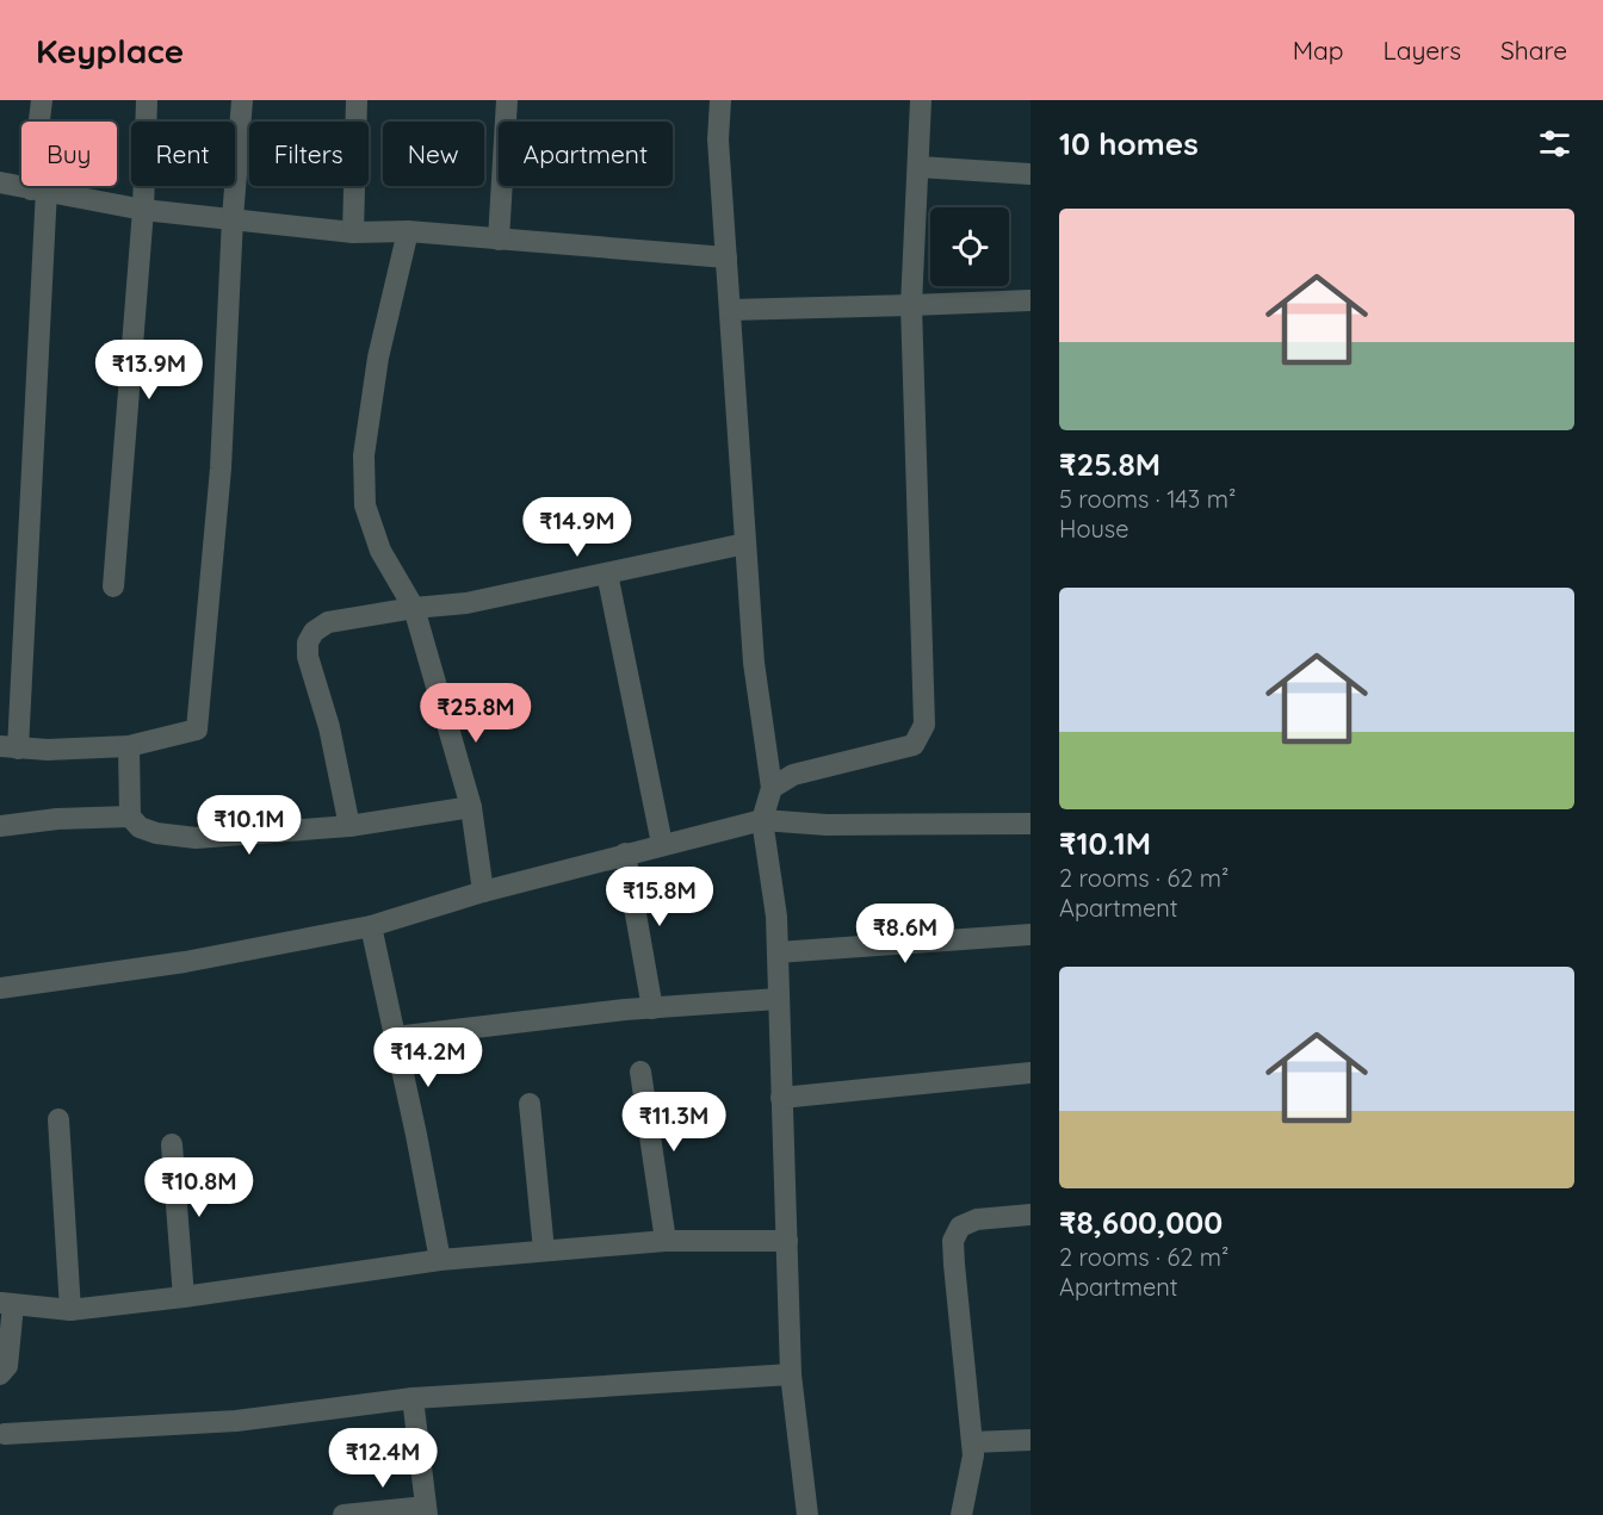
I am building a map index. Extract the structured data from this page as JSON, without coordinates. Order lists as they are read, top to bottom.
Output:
{
  "page": {
    "header": "Keyplace",
    "nav": ["Map", "Layers", "Share"],
    "heading": "10 homes",
    "chip": [
      "Buy",
      "Rent",
      "Filters",
      "New",
      "Apartment"
    ],
    "list": [
      {
        "name": "₹25.8M",
        "note": "5 rooms · 143 m² · House"
      },
      {
        "name": "₹10.1M",
        "note": "2 rooms · 62 m² · Apartment"
      },
      {
        "name": "₹8,600,000",
        "note": "2 rooms · 62 m² · Apartment"
      }
    ],
    "price": [
      "₹13.9M",
      "₹14.9M",
      "₹25.8M",
      "₹10.1M",
      "₹15.8M",
      "₹8.6M",
      "₹14.2M",
      "₹11.3M",
      "₹10.8M",
      "₹12.4M"
    ]
  }
}
